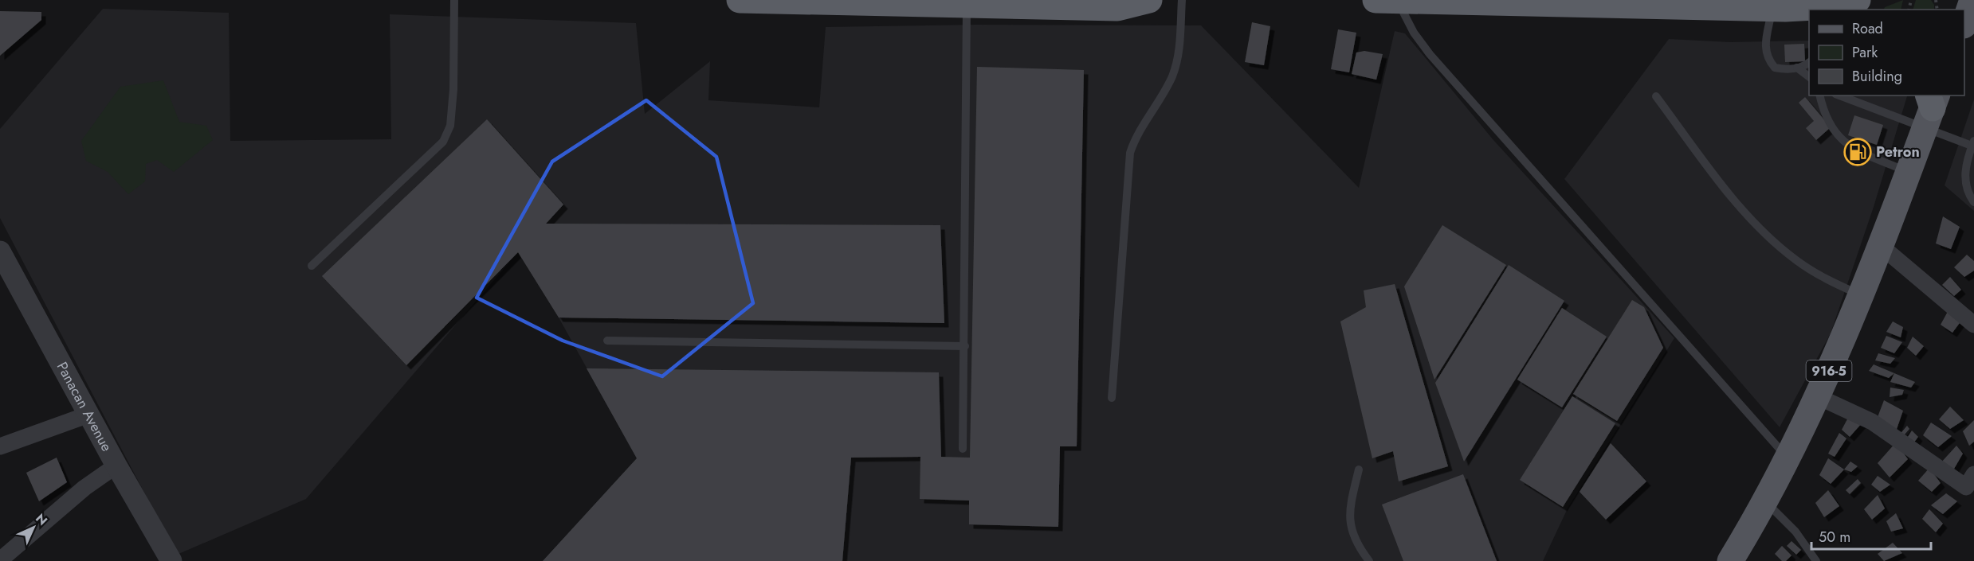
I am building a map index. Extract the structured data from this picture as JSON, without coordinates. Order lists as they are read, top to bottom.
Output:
{
  "streets": {
    "main road": ["916-5"],
    "street": ["Panacan Avenue"]
  },
  "places": {
    "fuel station": ["Petron"]
  },
  "legend": ["Road", "Park", "Building"],
  "scale_bar": "50 m",
  "north": "top right"
}
